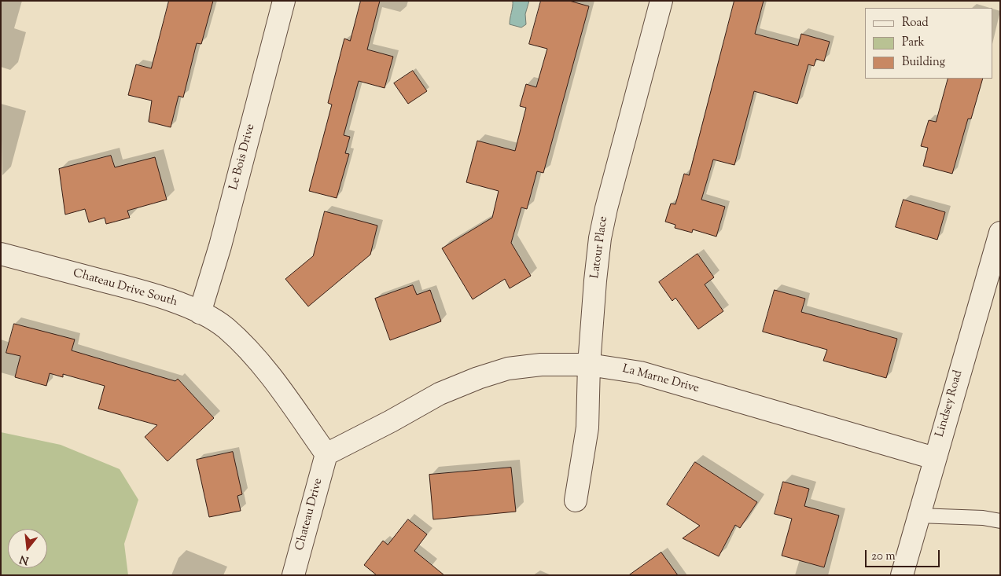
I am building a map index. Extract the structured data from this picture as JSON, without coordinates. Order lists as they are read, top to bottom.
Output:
{
  "streets": {
    "street": [
      "Le Bois Drive",
      "Latour Place",
      "Chateau Drive South",
      "La Marne Drive",
      "Lindsey Road",
      "Chateau Drive"
    ]
  },
  "crossings": [
    ["Le Bois Drive", "Chateau Drive South"],
    ["Latour Place", "La Marne Drive"],
    ["Chateau Drive South", "La Marne Drive"],
    ["Chateau Drive South", "Chateau Drive"],
    ["La Marne Drive", "Lindsey Road"],
    ["La Marne Drive", "Chateau Drive"]
  ],
  "legend": ["Road", "Park", "Building"],
  "scale_bar": "20 m",
  "north": "bottom"
}
